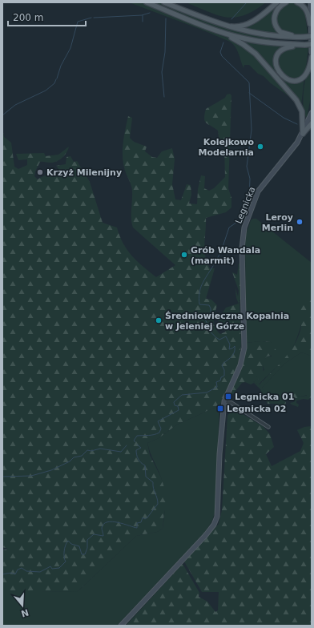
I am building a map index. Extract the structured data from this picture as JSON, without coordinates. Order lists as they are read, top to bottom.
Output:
{
  "streets": {
    "main road": ["Legnicka"]
  },
  "places": {
    "other": [
      "Kolejkowo Modelarnia",
      "Krzyż Milenijny",
      "Leroy Merlin",
      "Grób Wandala (marmit)",
      "Średniowieczna Kopalnia w Jeleniej Górze"
    ],
    "transit": ["Legnicka 01", "Legnicka 02"]
  },
  "scale_bar": "200 m",
  "north": "bottom"
}
